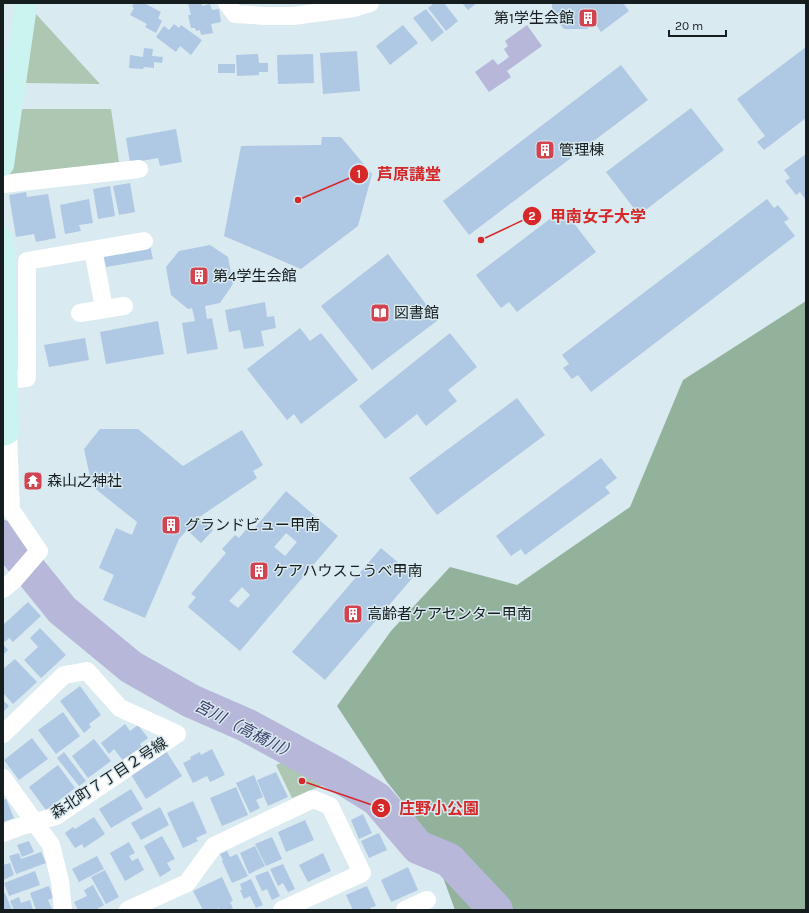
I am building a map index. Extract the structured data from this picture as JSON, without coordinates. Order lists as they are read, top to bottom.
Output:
{
  "streets": {
    "street": ["森北町７丁目２号線"]
  },
  "water": ["宮川（高橋川）"],
  "places": {
    "building": [
      "第1学生会館",
      "管理棟",
      "第4学生会館",
      "グランドビュー甲南",
      "ケアハウスこうべ甲南",
      "高齢者ケアセンター甲南"
    ],
    "other": ["芦原講堂", "甲南女子大学", "庄野小公園"],
    "library": ["図書館"],
    "temple": ["森山之神社"]
  },
  "scale_bar": "20 m"
}
